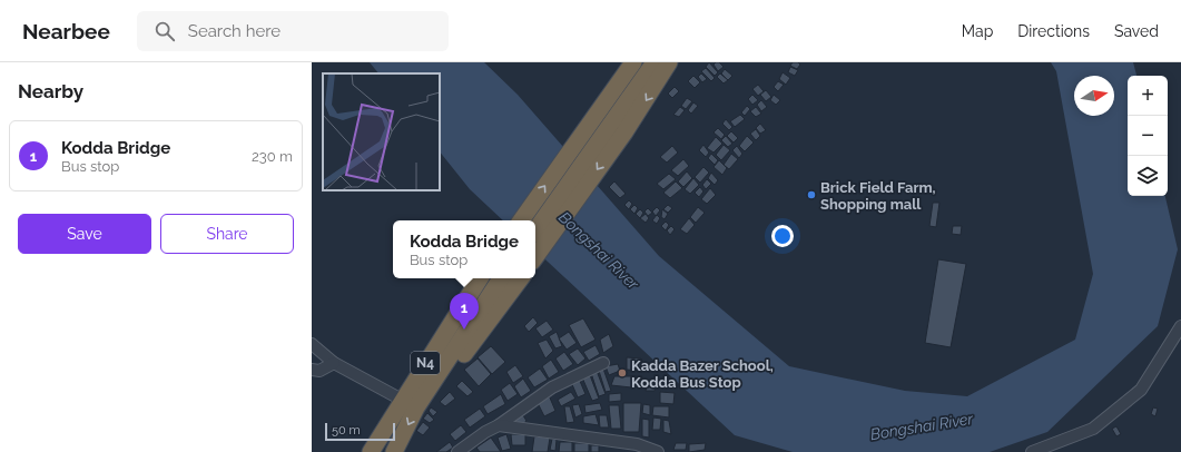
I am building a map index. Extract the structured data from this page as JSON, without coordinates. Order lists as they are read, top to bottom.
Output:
{
  "streets": {
    "highway": ["N4"]
  },
  "water": ["Bongshai River"],
  "places": ["Brick Field Farm, Shopping mall", "Kadda Bazer School, Kodda Bus Stop"],
  "scale_bar": "50 m",
  "north": "right",
  "page": {
    "header": "Nearbee",
    "search": "Search here",
    "nav": ["Map", "Directions", "Saved"],
    "heading": "Nearby",
    "map_buttons": ["+", "−"],
    "list": [
      {
        "mark": "1",
        "name": "Kodda Bridge",
        "note": "Bus stop",
        "value": "230 m"
      }
    ],
    "buttons": ["Save", "Share"],
    "popup": ["Kodda Bridge", "Bus stop"],
    "pins": "1",
    "scale": "50 m"
  }
}
